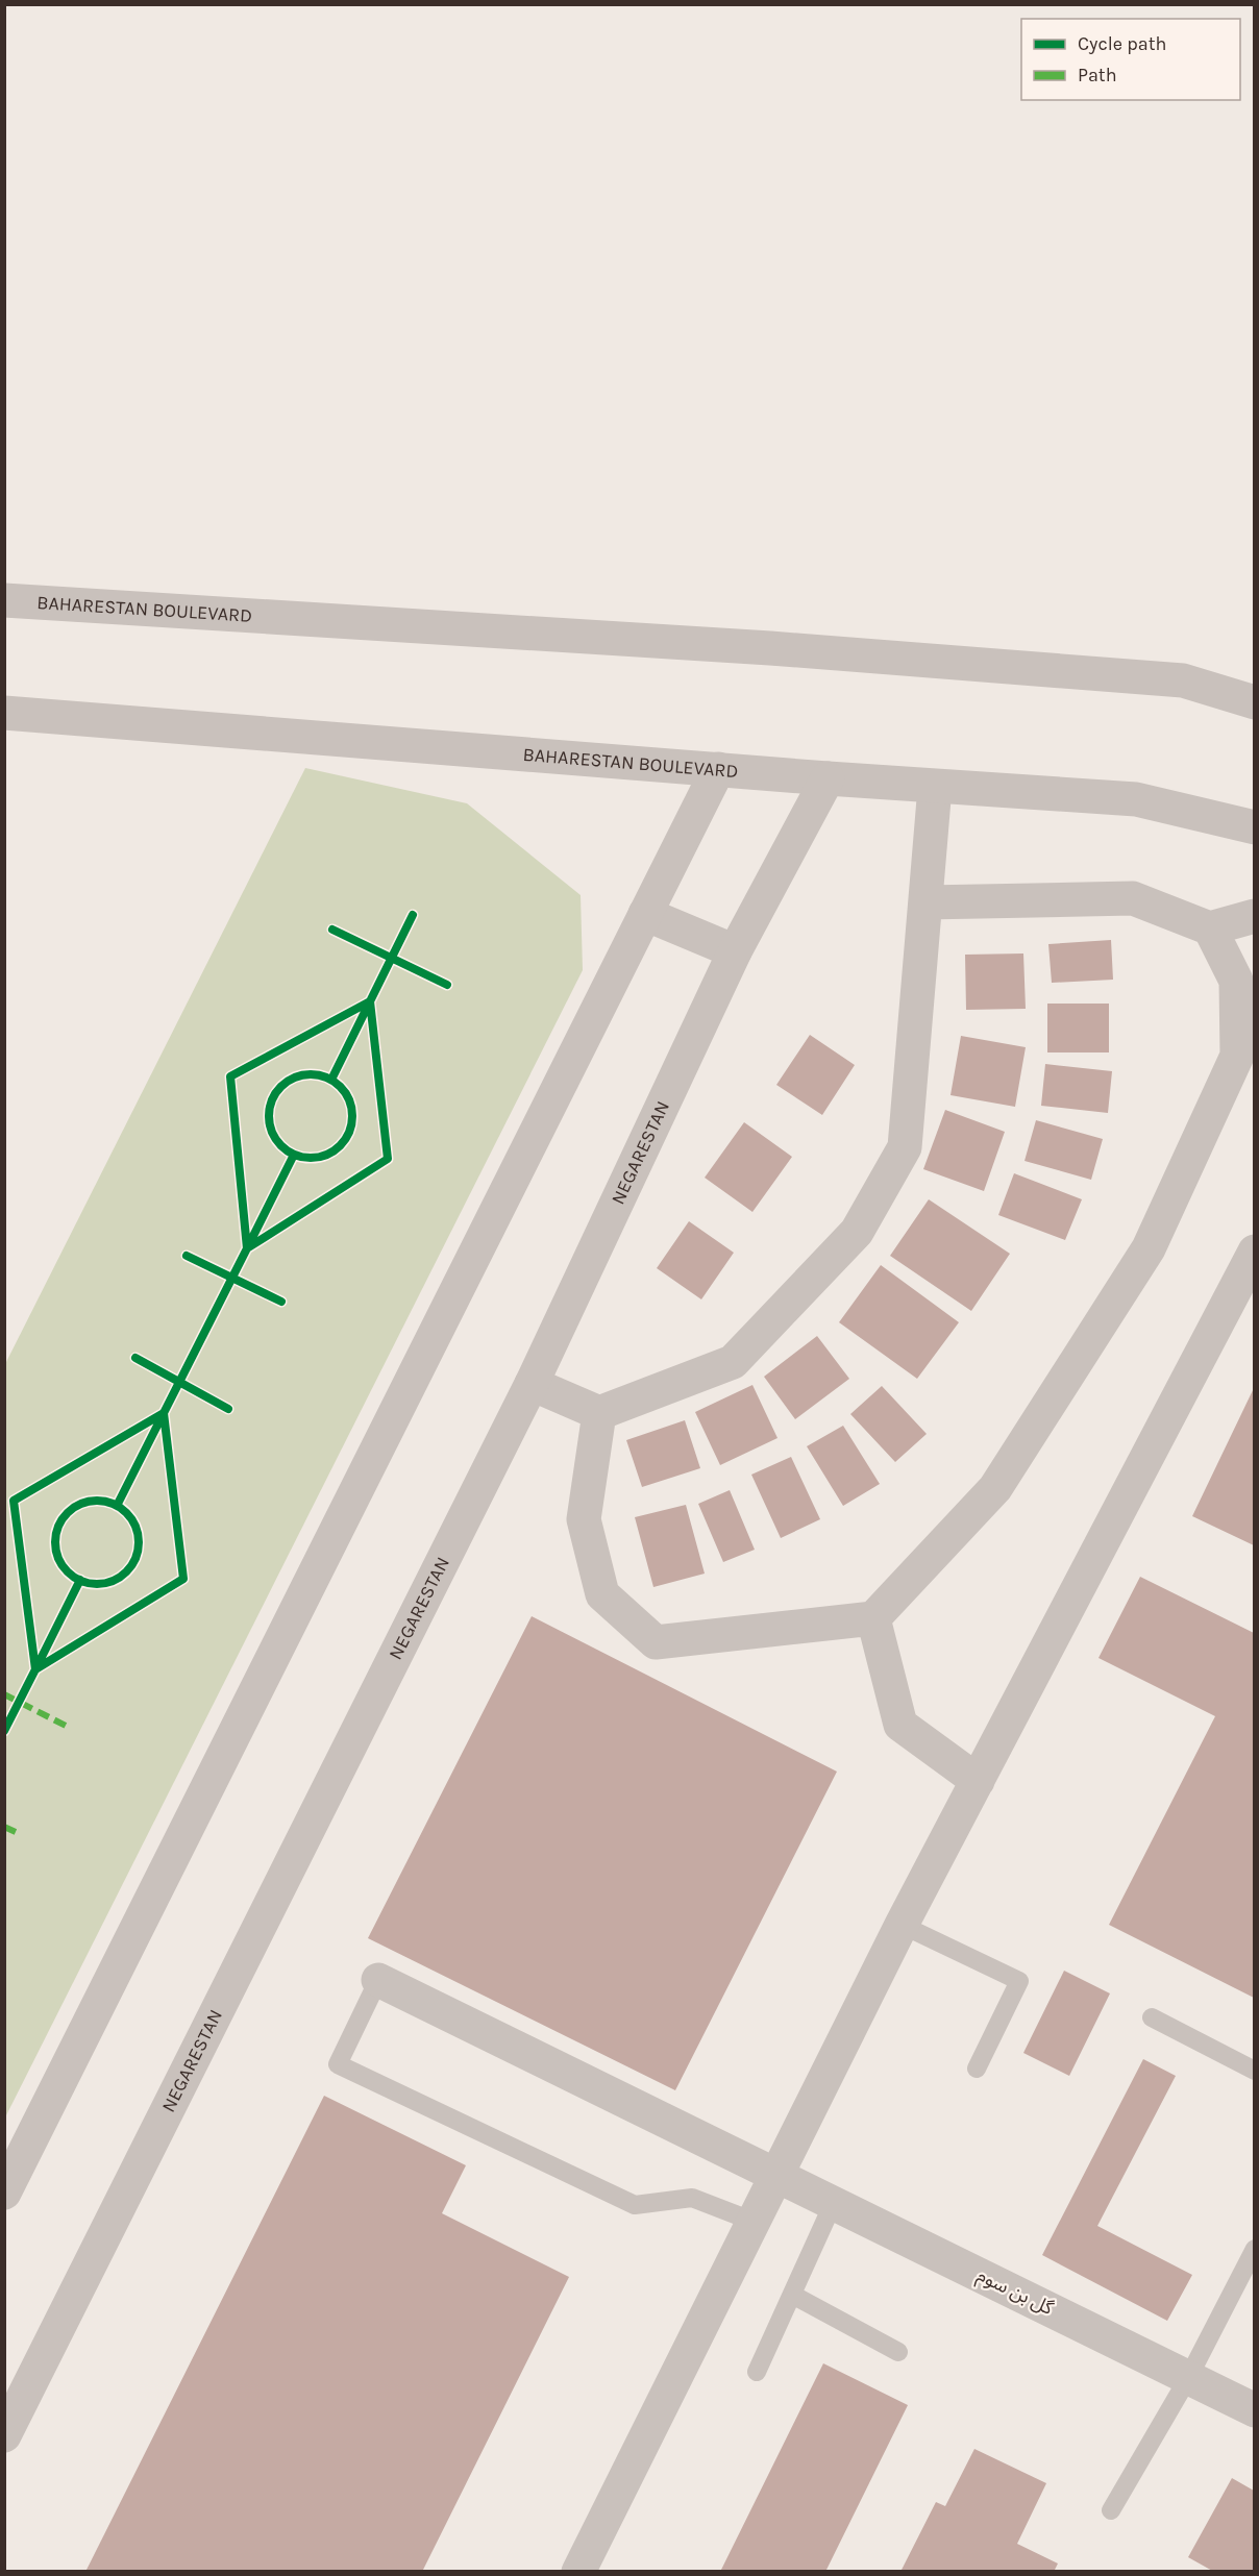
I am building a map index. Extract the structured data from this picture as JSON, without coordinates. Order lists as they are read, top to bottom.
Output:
{
  "streets": {
    "street": ["BAHARESTAN BOULEVARD", "NEGARESTAN", "گل بن سوم"]
  },
  "crossings": [
    ["BAHARESTAN BOULEVARD", "NEGARESTAN"]
  ],
  "legend": ["Cycle path", "Path"]
}
